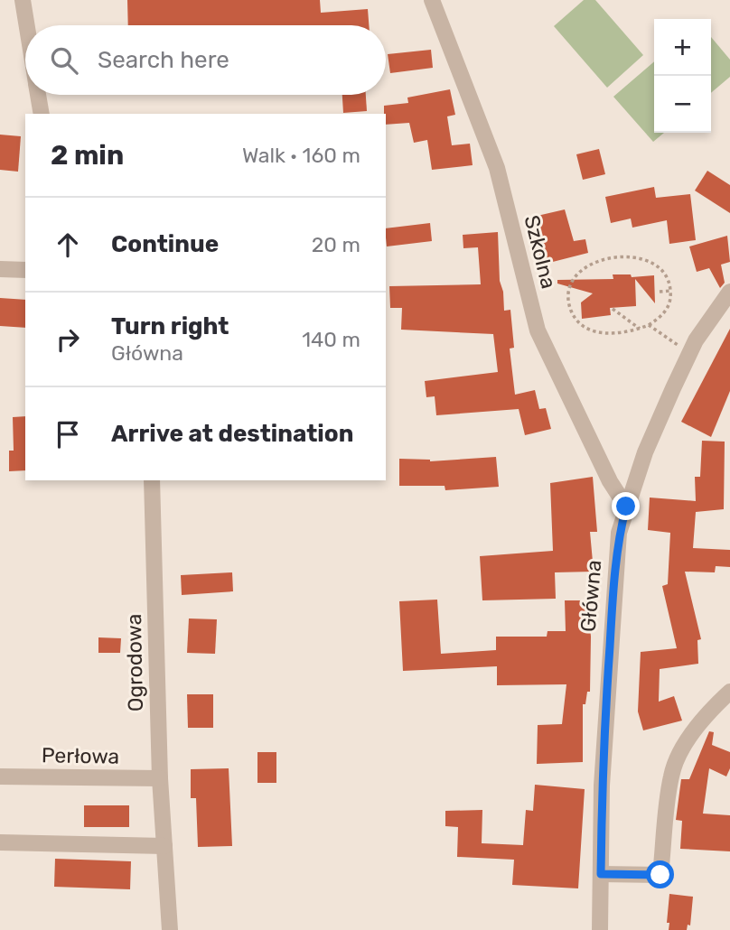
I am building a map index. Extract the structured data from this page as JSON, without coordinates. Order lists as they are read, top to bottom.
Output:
{
  "streets": {
    "street": [
      "Szkolna",
      "Główna",
      "Ogrodowa",
      "Perłowa"
    ]
  },
  "crossings": [
    ["Szkolna", "Główna"],
    ["Ogrodowa", "Perłowa"]
  ],
  "page": {
    "map_buttons": ["+", "−"],
    "search": "Search here",
    "heading": ["2 min", "Walk · 160 m"],
    "list": [
      ["Continue", "20 m"],
      ["Turn right", "Główna", "140 m"],
      "Arrive at destination"
    ]
  }
}
